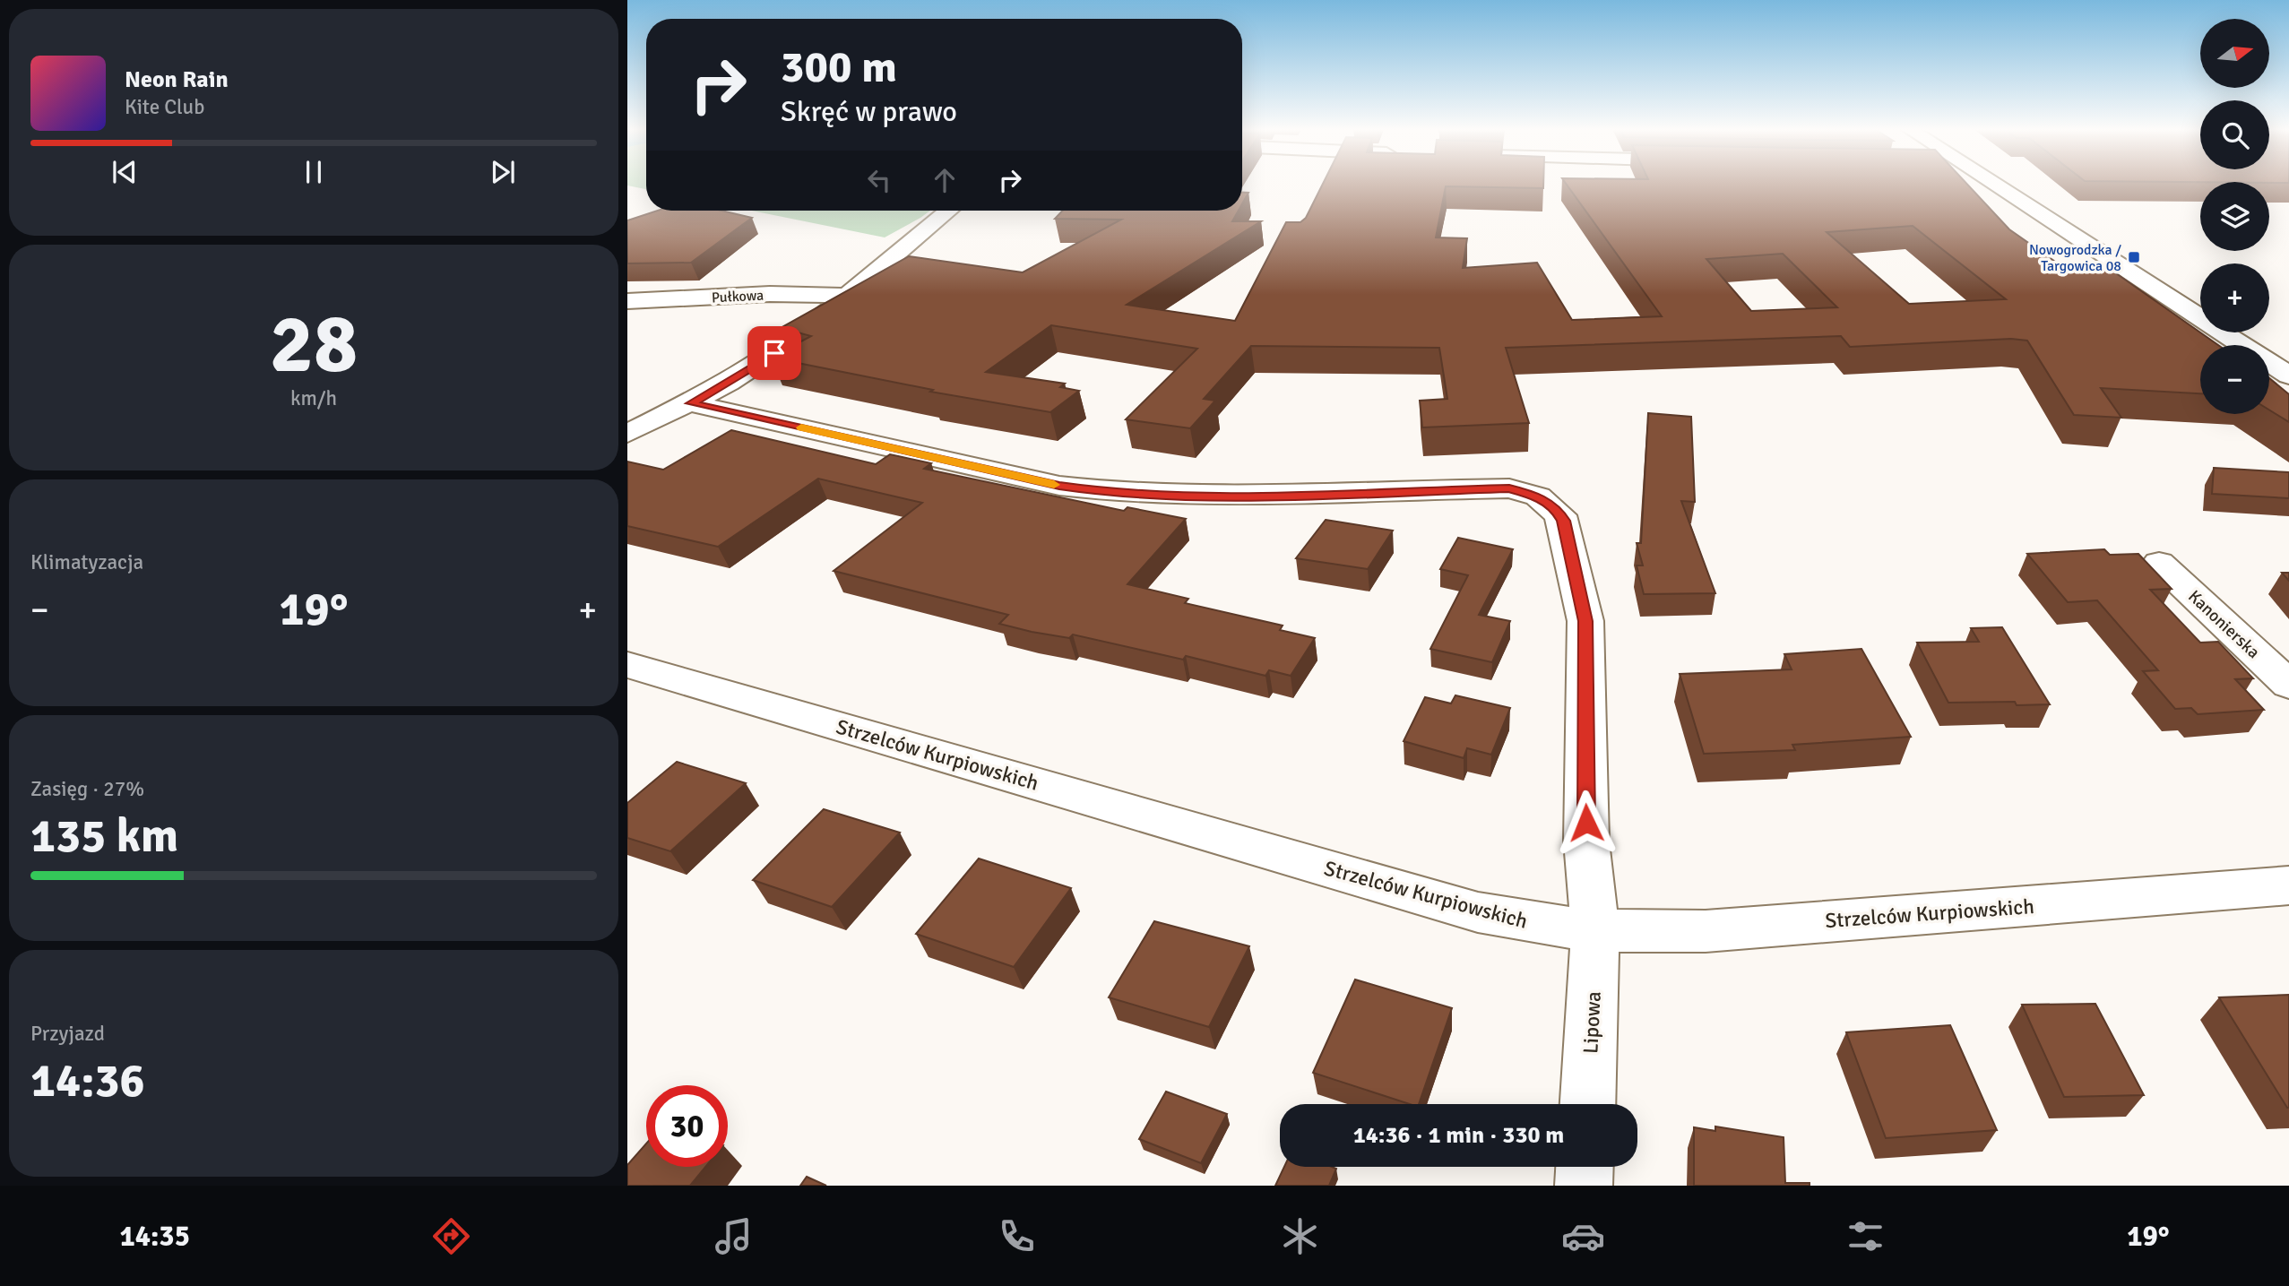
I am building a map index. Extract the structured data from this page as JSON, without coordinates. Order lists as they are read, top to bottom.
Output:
{
  "streets": {
    "street": [
      "Pułkowa",
      "Kanonierska",
      "Strzelców Kurpiowskich",
      "Lipowa"
    ]
  },
  "crossings": [
    ["Strzelców Kurpiowskich", "Lipowa"]
  ],
  "places": {
    "transit": ["Nowogrodzka / Targowica 08"]
  },
  "north": "right",
  "page": {
    "map_buttons": ["+", "−"],
    "turn": ["300 m", "Skręć w prawo"],
    "song": ["Neon Rain", "Kite Club"],
    "tile": [
      ["28", "km/h"],
      "Klimatyzacja",
      ["Zasięg · 27%", "135 km"],
      ["Przyjazd", "14:36"]
    ],
    "heat": ["−", "19°", "+"],
    "limit": "30",
    "trip": "14:36 · 1 min · 330 m",
    "tabs": ["14:35", "19°"]
  }
}
